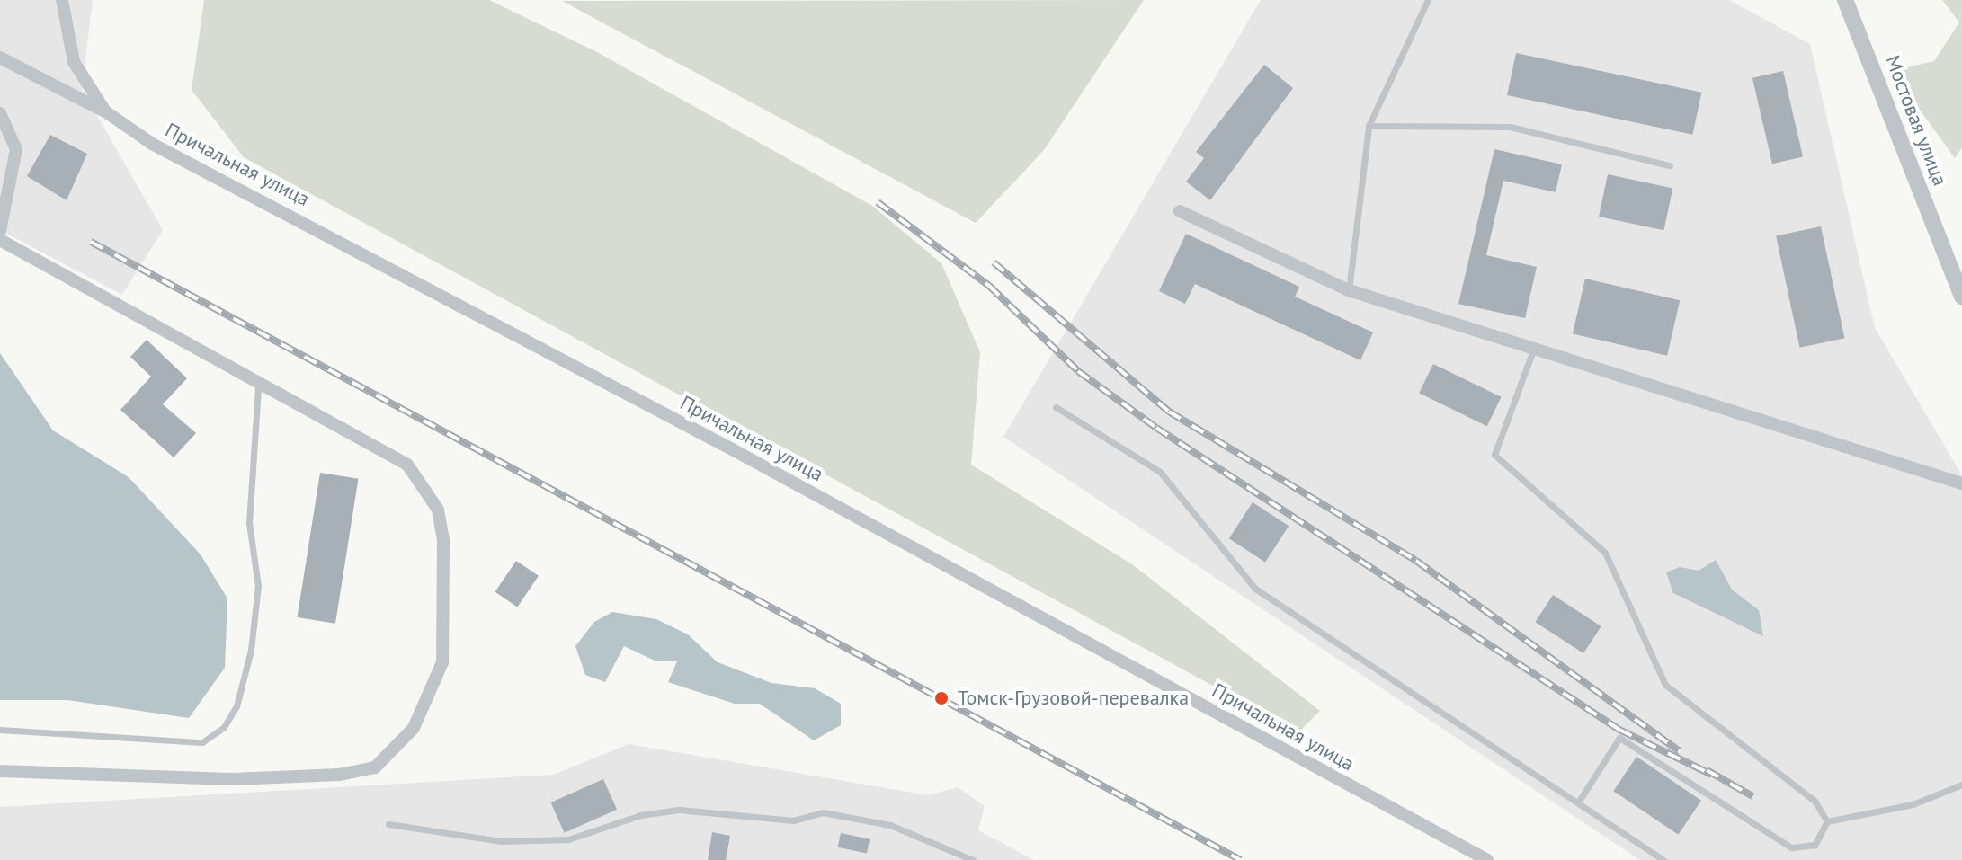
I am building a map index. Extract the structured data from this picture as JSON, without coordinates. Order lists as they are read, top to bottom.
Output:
{
  "streets": {
    "street": ["Мостовая улица", "Причальная улица"]
  },
  "places": ["Томск-Грузовой-перевалка"]
}
